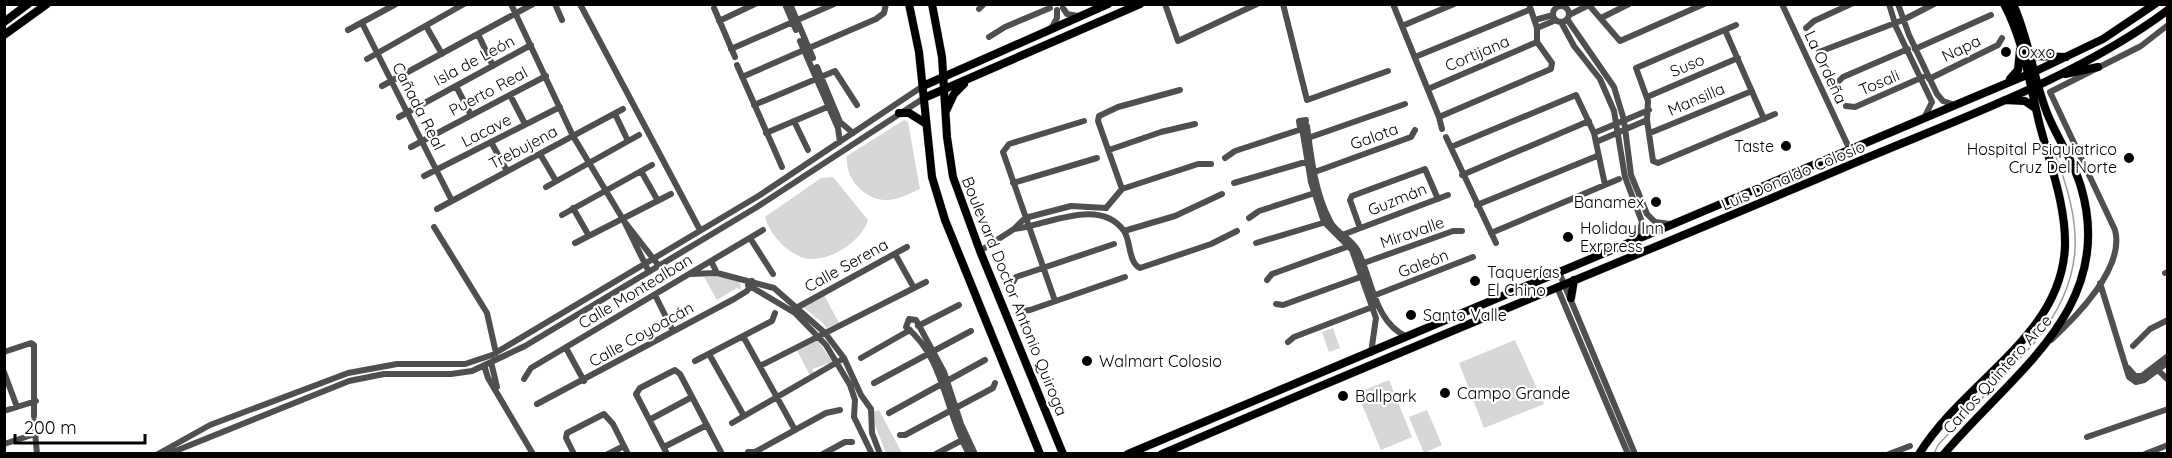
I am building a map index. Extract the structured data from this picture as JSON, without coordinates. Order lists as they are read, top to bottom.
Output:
{
  "streets": {
    "main road": ["Luis Donaldo Colosio", "Boulevard Doctor Antonio Quiroga", "Carlos Quintero Arce"],
    "street": [
      "Napa",
      "Cortijana",
      "Isla de León",
      "Suso",
      "La Ordeña",
      "Tosali",
      "Puerto Real",
      "Mansilla",
      "Cañada Real",
      "Lacave",
      "Galota",
      "Trebujena",
      "Guzmán",
      "Miravalle",
      "Galeón",
      "Calle Serena",
      "Calle Montealban",
      "Calle Coyoacán"
    ]
  },
  "crossings": [
    ["Napa", "Tosali"],
    ["Isla de León", "Cañada Real"],
    ["La Ordeña", "Luis Donaldo Colosio"],
    ["Puerto Real", "Cañada Real"],
    ["Cañada Real", "Lacave"],
    ["Cañada Real", "Trebujena"],
    ["Luis Donaldo Colosio", "Carlos Quintero Arce"]
  ],
  "places": [
    "Oxxo",
    "Taste",
    "Hospital Psiquiatrico Cruz Del Norte",
    "Banamex",
    "Holiday Inn Exrpress",
    "Taquerías El Chino",
    "Santo Valle",
    "Walmart Colosio",
    "Campo Grande",
    "Ballpark"
  ],
  "scale_bar": "200 m"
}
